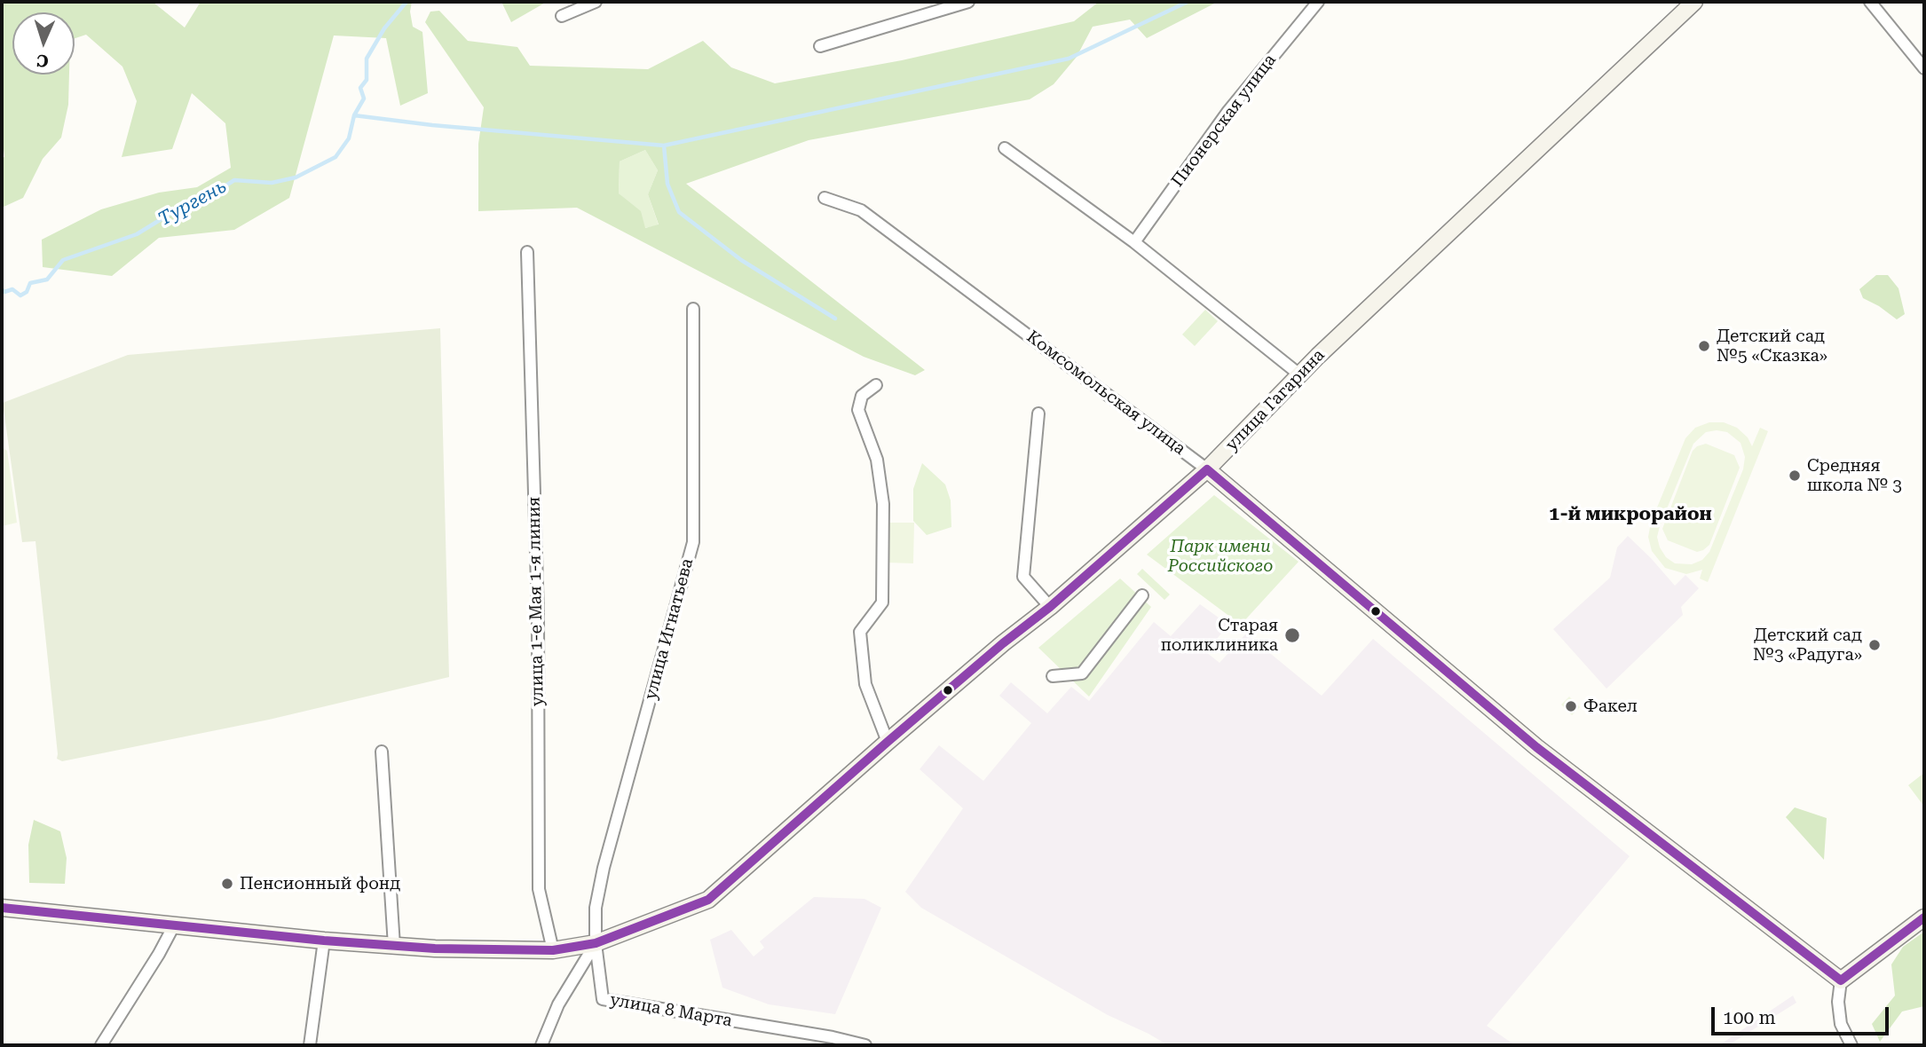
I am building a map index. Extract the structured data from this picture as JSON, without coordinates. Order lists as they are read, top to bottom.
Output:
{
  "streets": {
    "main road": ["Комсомольская улица", "улица Гагарина"],
    "street": [
      "Пионерская улица",
      "улица 1-е Мая 1-я линия",
      "улица Игнатьева",
      "улица 8 Марта"
    ]
  },
  "crossings": [
    ["Комсомольская улица", "улица Гагарина"],
    ["улица Гагарина", "улица Игнатьева"],
    ["улица Гагарина", "улица 8 Марта"],
    ["улица Игнатьева", "улица 8 Марта"]
  ],
  "districts": ["1-й микрорайон"],
  "water": ["Тургень"],
  "parks": ["Парк имени Российского"],
  "places": [
    "Детский сад №5 «Сказка»",
    "Средняя школа № 3",
    "Старая поликлиника",
    "Детский сад №3 «Радуга»",
    "Факел",
    "Пенсионный фонд"
  ],
  "scale_bar": "100 m",
  "north": "bottom"
}
